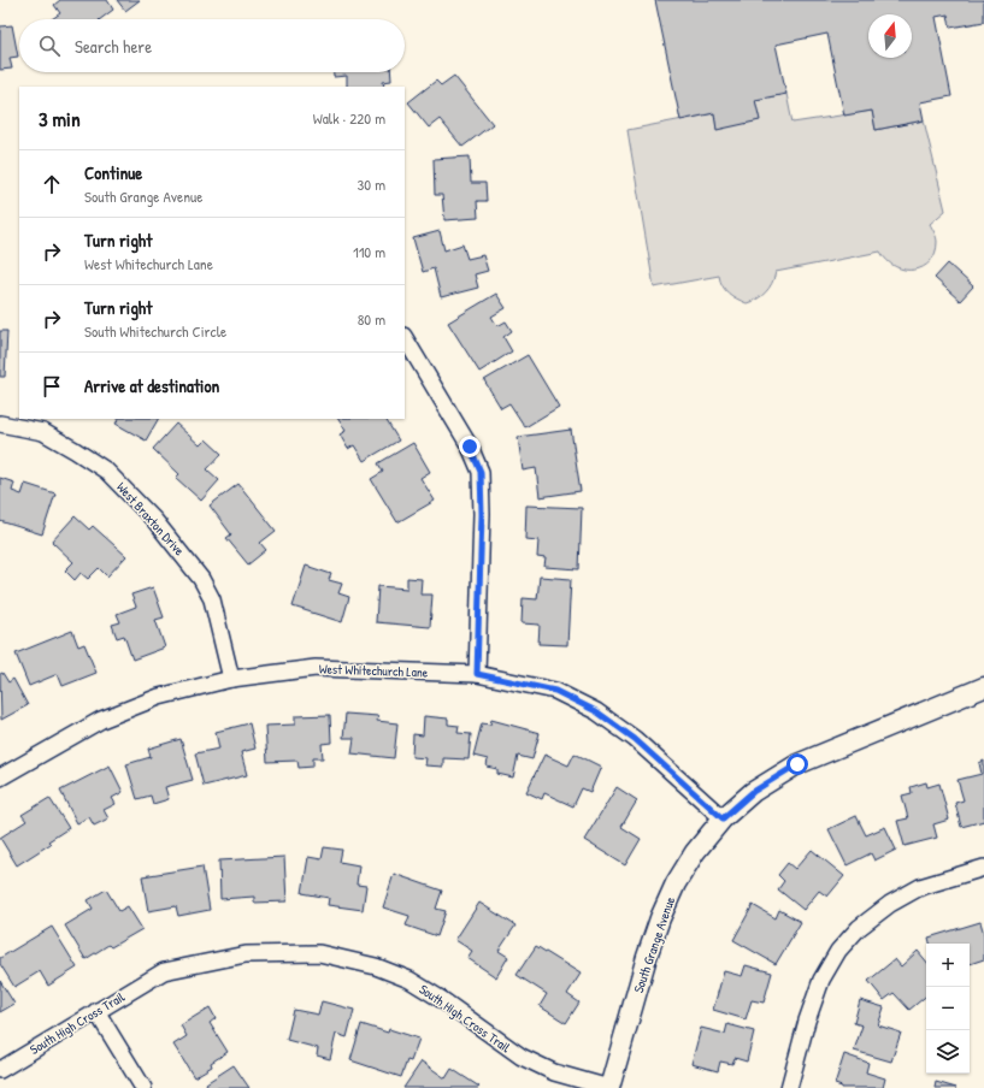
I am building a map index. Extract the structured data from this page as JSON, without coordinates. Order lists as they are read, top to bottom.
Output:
{
  "streets": {
    "street": [
      "West Braxton Drive",
      "West Whitechurch Lane",
      "South Grange Avenue",
      "South High Cross Trail"
    ]
  },
  "crossings": [
    ["West Braxton Drive", "West Whitechurch Lane"],
    ["West Whitechurch Lane", "South Grange Avenue"],
    ["South Grange Avenue", "South High Cross Trail"]
  ],
  "north": "top",
  "page": {
    "search": "Search here",
    "heading": ["3 min", "Walk · 220 m"],
    "list": [
      ["Continue", "South Grange Avenue", "30 m"],
      ["Turn right", "West Whitechurch Lane", "110 m"],
      ["Turn right", "South Whitechurch Circle", "80 m"],
      "Arrive at destination"
    ],
    "map_buttons": ["+", "−"]
  }
}
